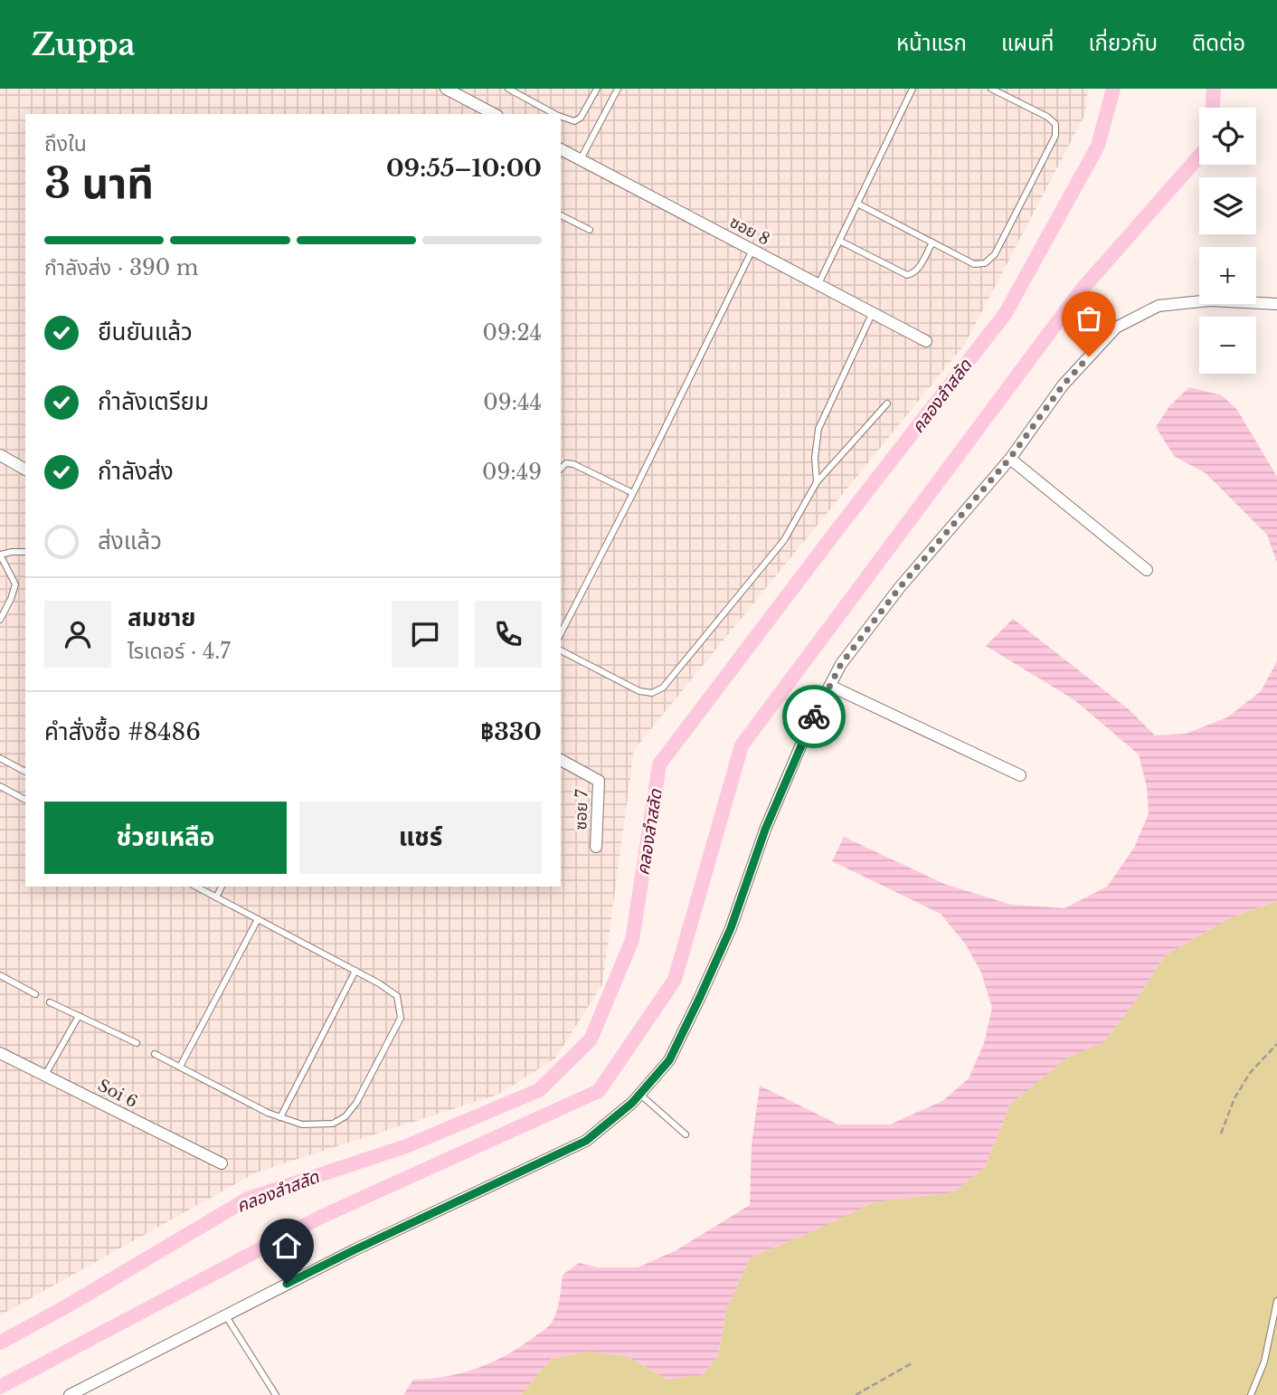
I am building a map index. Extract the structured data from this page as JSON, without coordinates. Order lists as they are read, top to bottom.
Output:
{
  "streets": {
    "street": ["ซอย 8", "ซอย 7", "Soi 6"]
  },
  "water": ["คลองลำสลัด"],
  "page": {
    "header": "Zuppa",
    "nav": [
      "หน้าแรก",
      "แผนที่",
      "เกี่ยวกับ",
      "ติดต่อ"
    ],
    "map_buttons": ["+", "−"],
    "heading": ["3 นาที", "ถึงใน", "09:55–10:00"],
    "panel": [
      "สมชาย",
      "ไรเดอร์ · 4.7",
      "คำสั่งซื้อ #8486",
      "฿330"
    ],
    "bar": "กำลังส่ง · 390 m",
    "list": [
      ["ยืนยันแล้ว", "09:24"],
      ["กำลังเตรียม", "09:44"],
      ["กำลังส่ง", "09:49"],
      "ส่งแล้ว"
    ],
    "buttons": ["ช่วยเหลือ", "แชร์"]
  }
}
